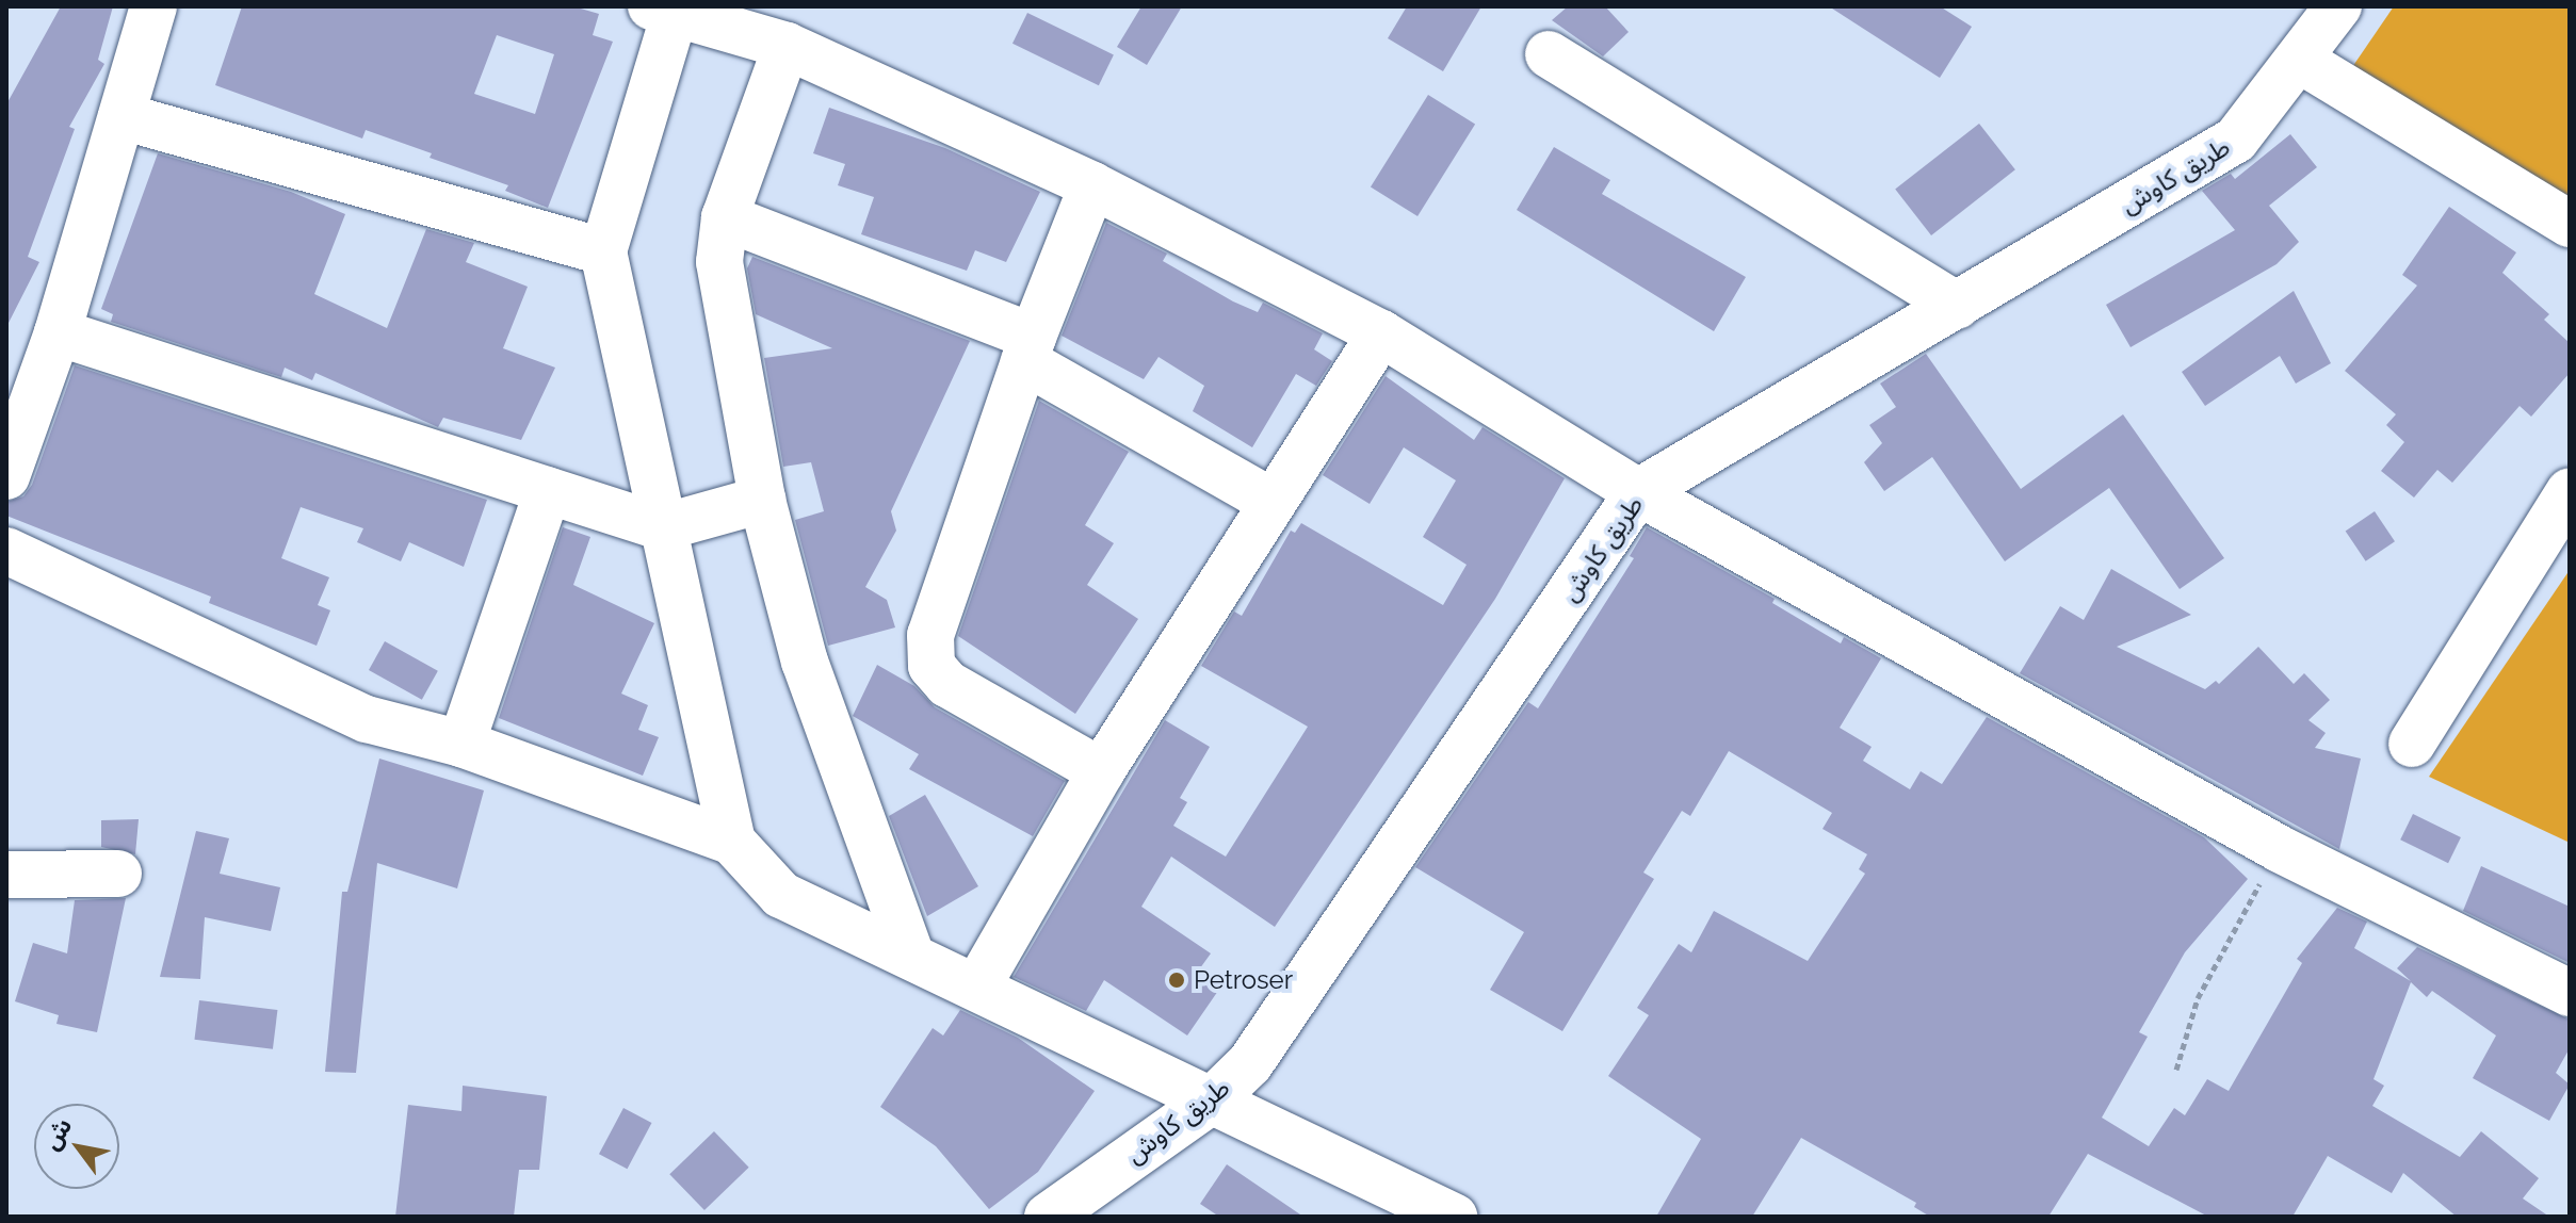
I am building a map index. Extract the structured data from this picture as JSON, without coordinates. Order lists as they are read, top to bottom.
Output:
{
  "streets": {
    "street": ["طريق كاوش"]
  },
  "places": ["Petroser"],
  "north": "top left"
}
